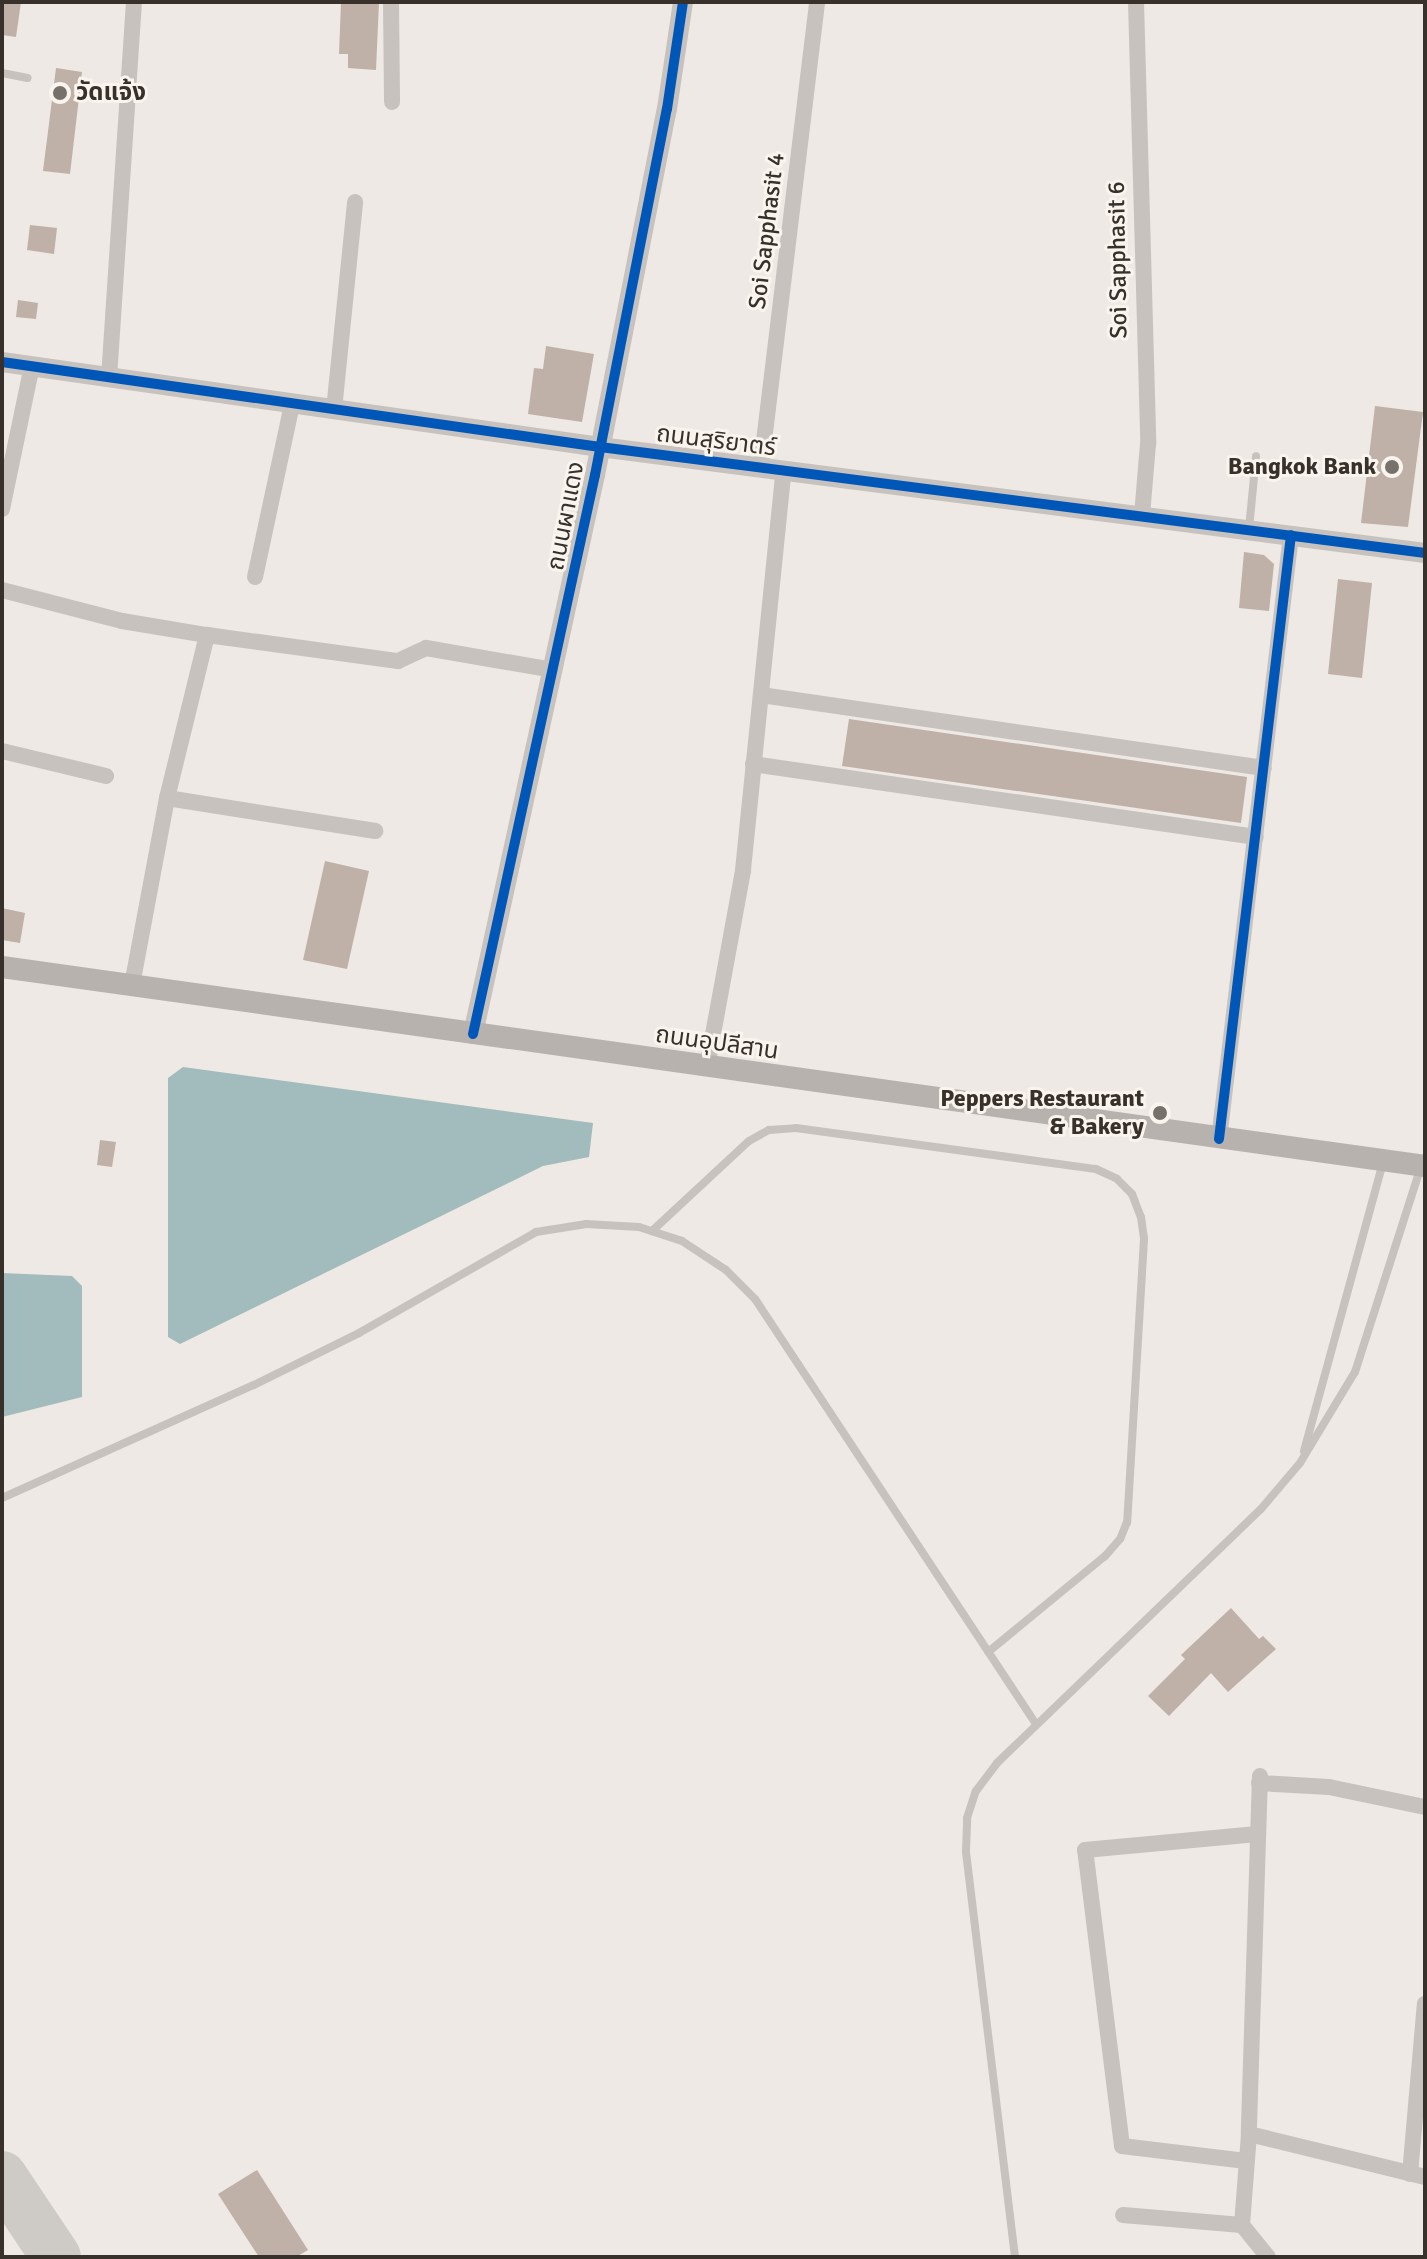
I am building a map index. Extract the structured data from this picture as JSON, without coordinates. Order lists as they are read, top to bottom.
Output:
{
  "streets": {
    "main road": ["ถนนอุปลีสาน"],
    "street": [
      "Soi Sapphasit 4",
      "Soi Sapphasit 6",
      "ถนนสุริยาตร์",
      "ถนนผาแดง"
    ]
  },
  "crossings": [
    ["Soi Sapphasit 4", "ถนนสุริยาตร์"],
    ["Soi Sapphasit 6", "ถนนสุริยาตร์"],
    ["ถนนสุริยาตร์", "ถนนผาแดง"],
    ["ถนนผาแดง", "ถนนอุปลีสาน"]
  ],
  "places": ["วัดแจ้ง", "Bangkok Bank", "Peppers Restaurant & Bakery"]
}
